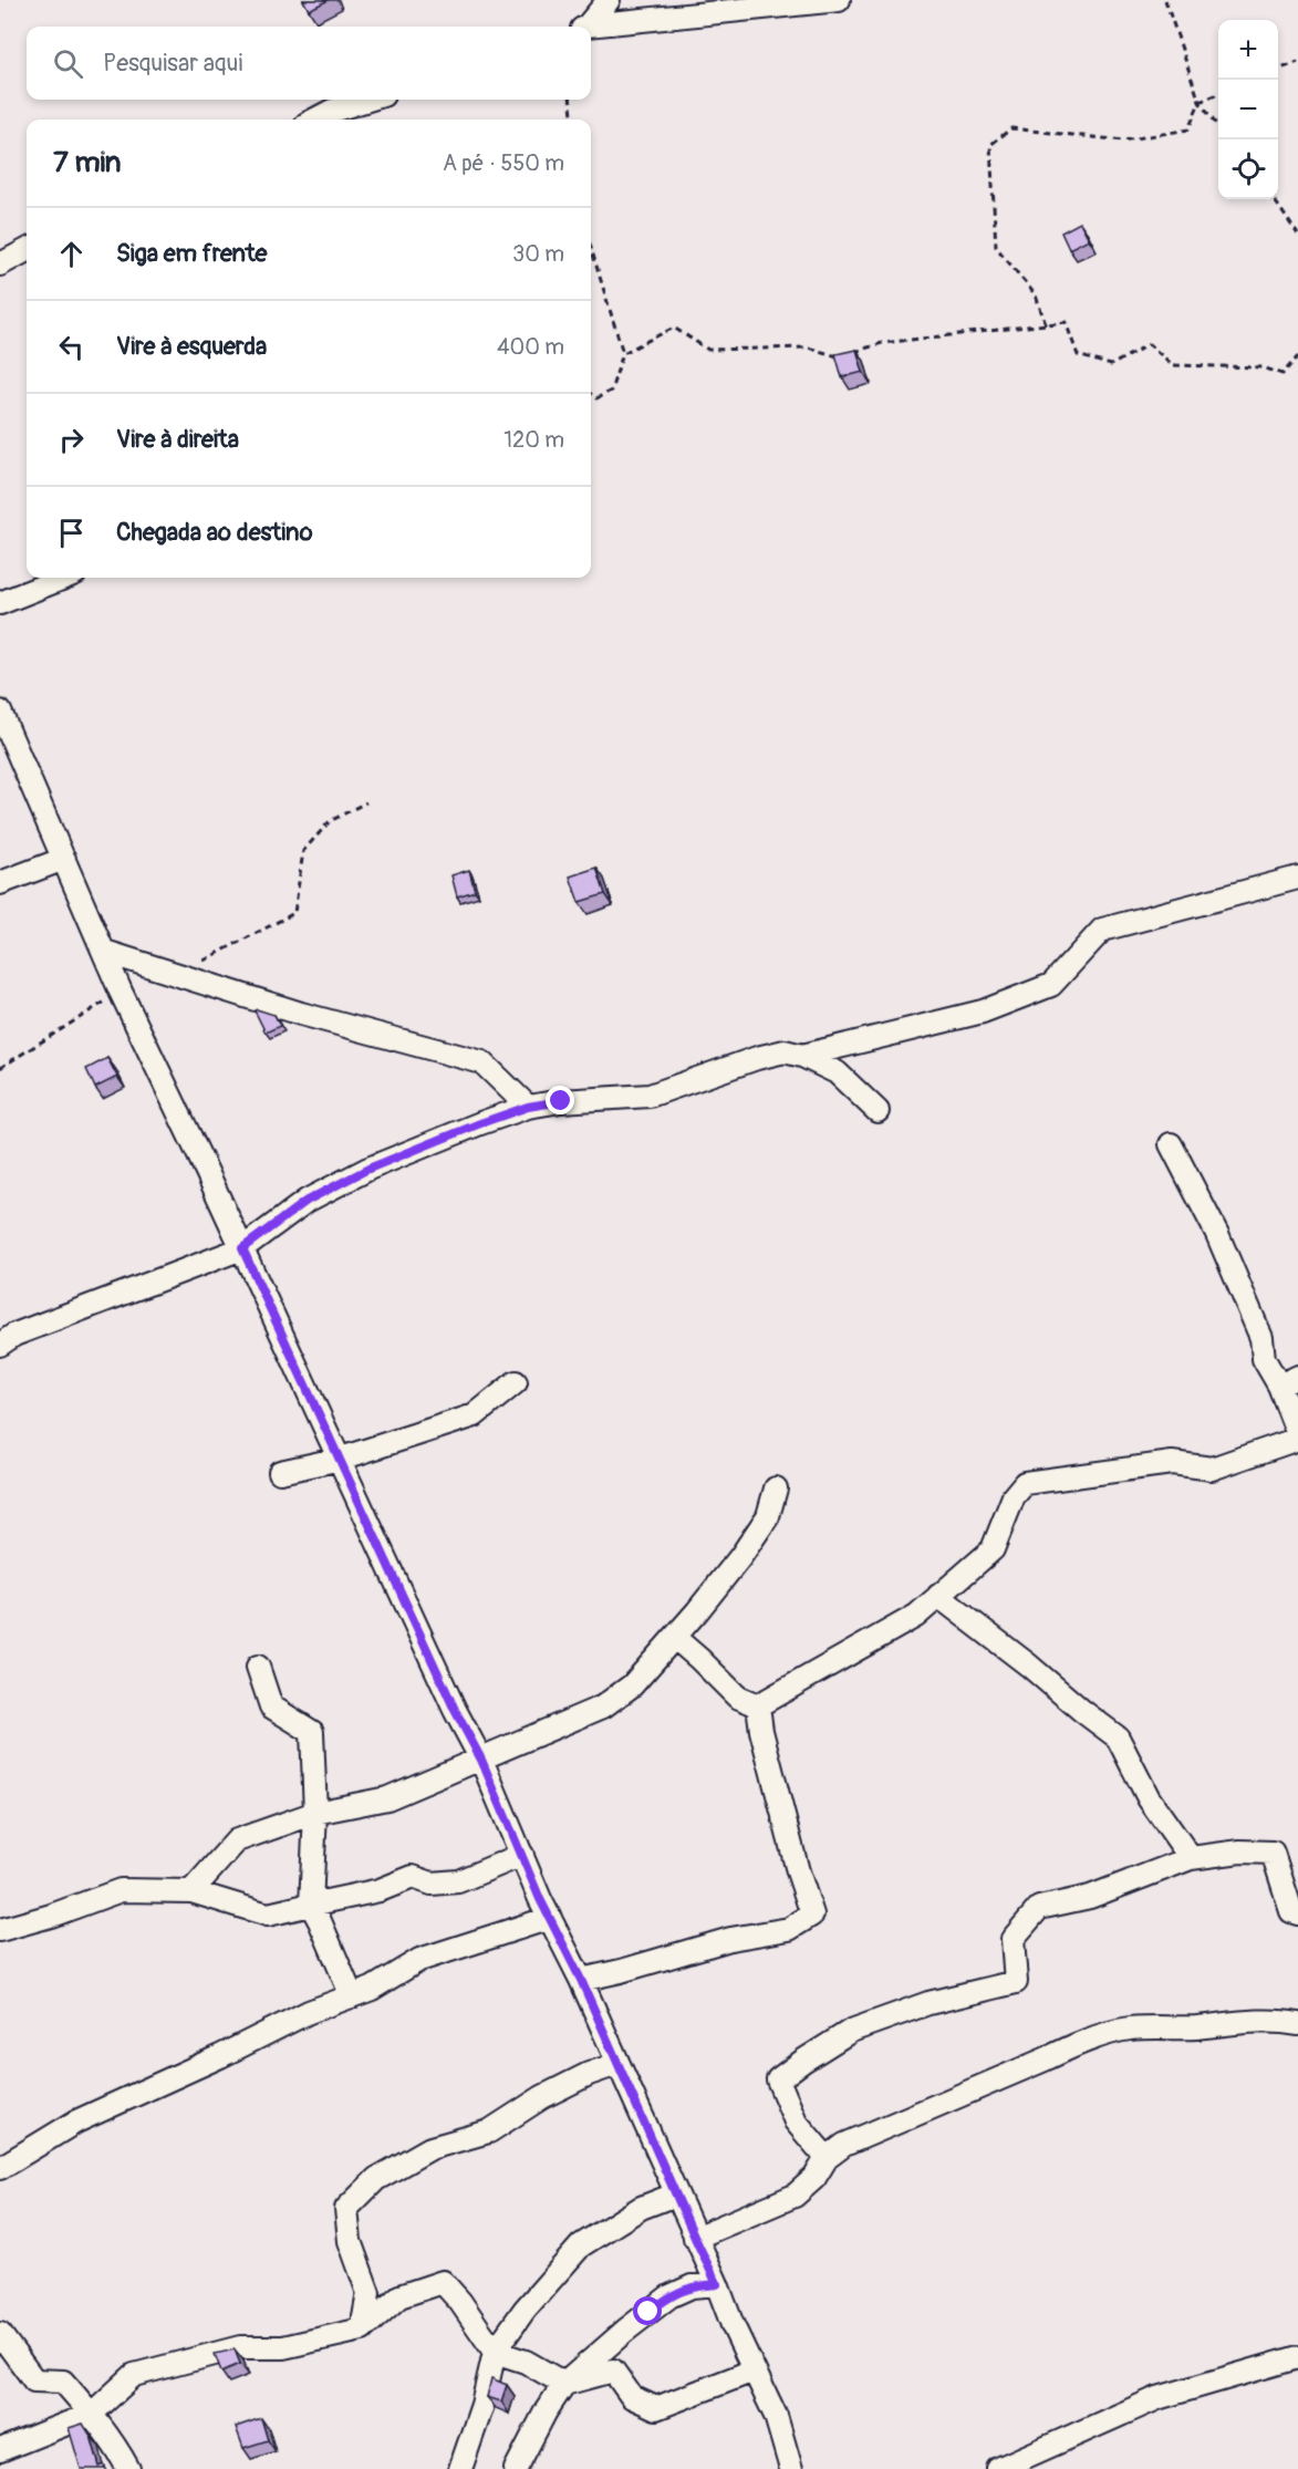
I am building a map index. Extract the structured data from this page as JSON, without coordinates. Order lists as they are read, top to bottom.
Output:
{
  "page": {
    "map_buttons": ["+", "−"],
    "search": "Pesquisar aqui",
    "heading": ["7 min", "A pé · 550 m"],
    "list": [
      ["Siga em frente", "30 m"],
      ["Vire à esquerda", "400 m"],
      ["Vire à direita", "120 m"],
      "Chegada ao destino"
    ]
  }
}
